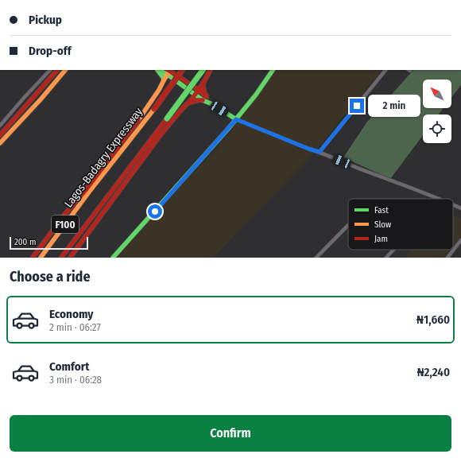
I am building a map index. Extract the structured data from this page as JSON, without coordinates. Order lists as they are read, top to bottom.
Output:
{
  "streets": {
    "main road": ["Lagos-Badagry Expressway", "F100"]
  },
  "legend": ["Fast", "Slow", "Jam"],
  "scale_bar": "200 m",
  "north": "top left",
  "page": {
    "banner": ["Pickup", "Drop-off"],
    "bubble": "2 min",
    "scale": "200 m",
    "heading": "Choose a ride",
    "list": [
      {
        "name": "Economy",
        "note": "2 min · 06:27",
        "value": "₦1,660"
      },
      {
        "name": "Comfort",
        "note": "3 min · 06:28",
        "value": "₦2,240"
      }
    ],
    "buttons": "Confirm"
  }
}
